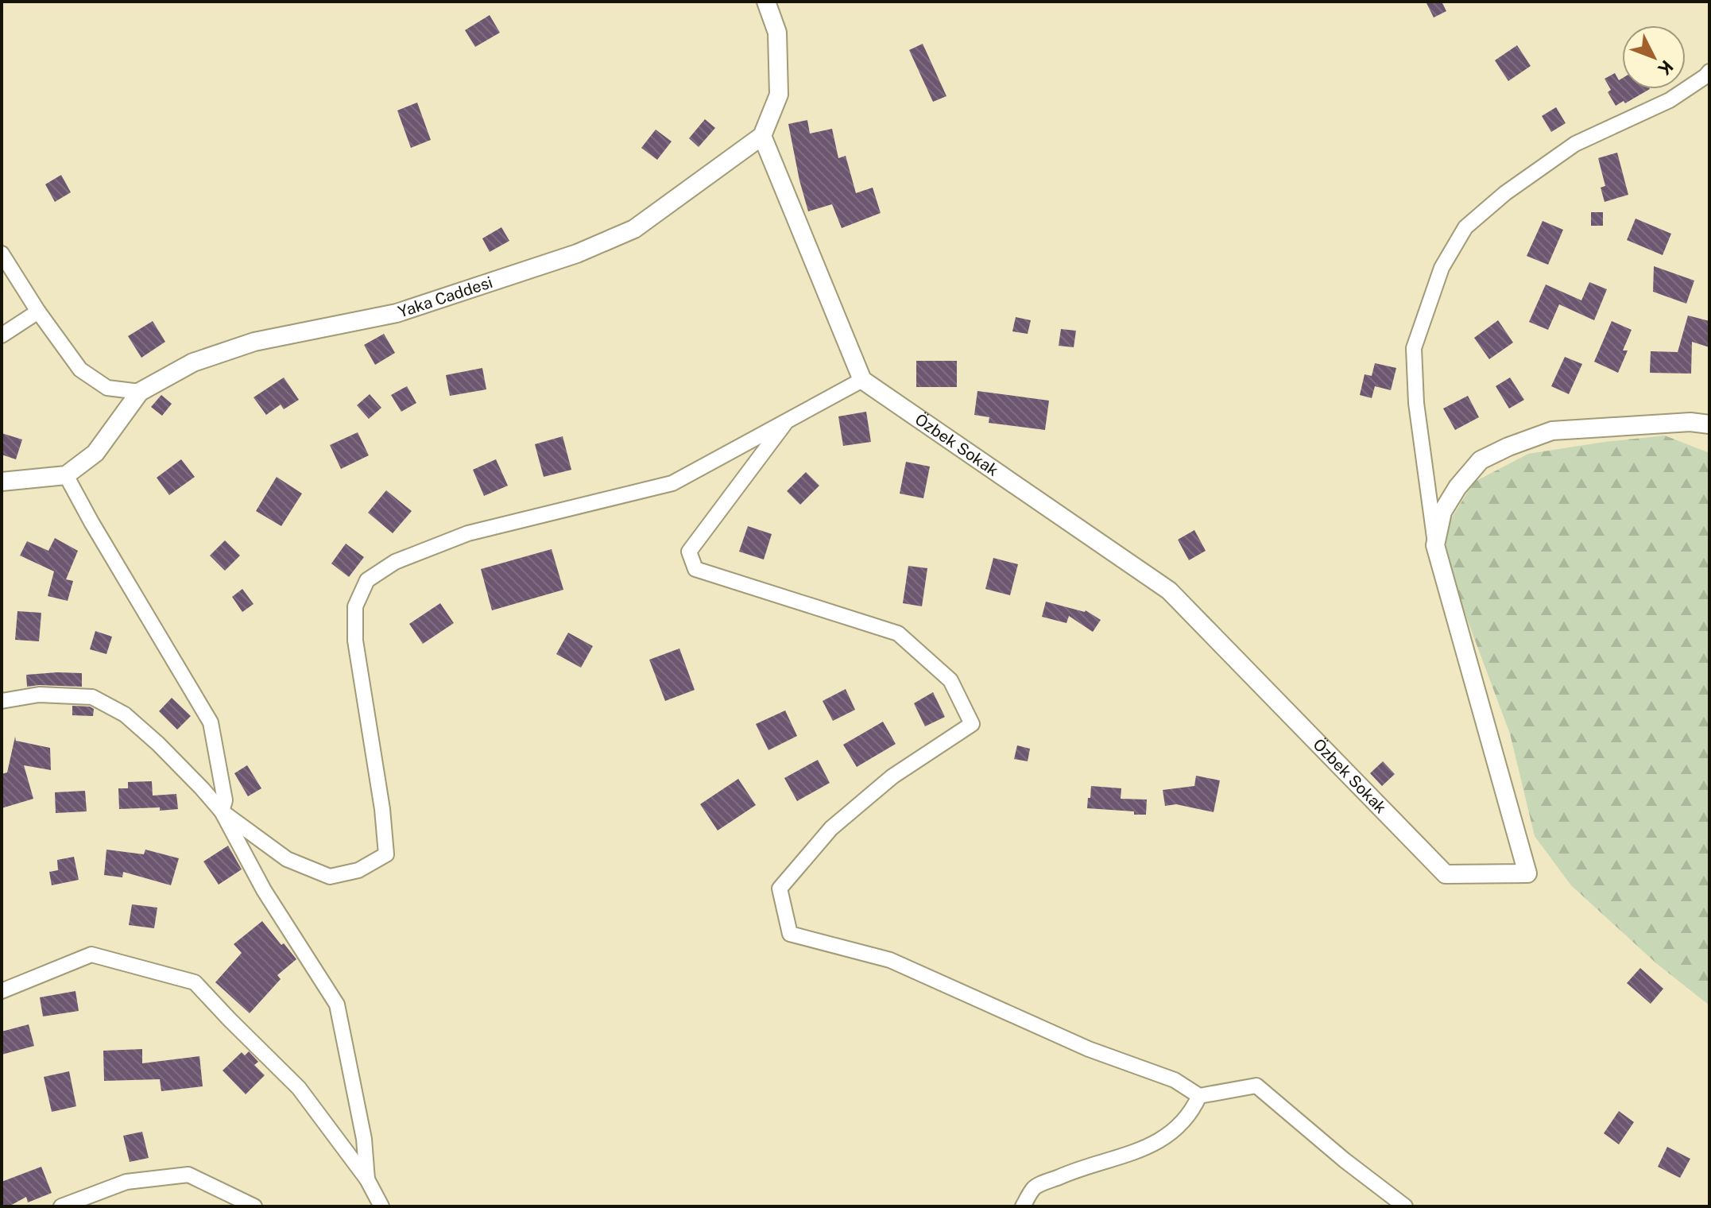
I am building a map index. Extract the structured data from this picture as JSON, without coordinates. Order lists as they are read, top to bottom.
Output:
{
  "streets": {
    "street": ["Yaka Caddesi", "Özbek Sokak"]
  },
  "north": "bottom right"
}
